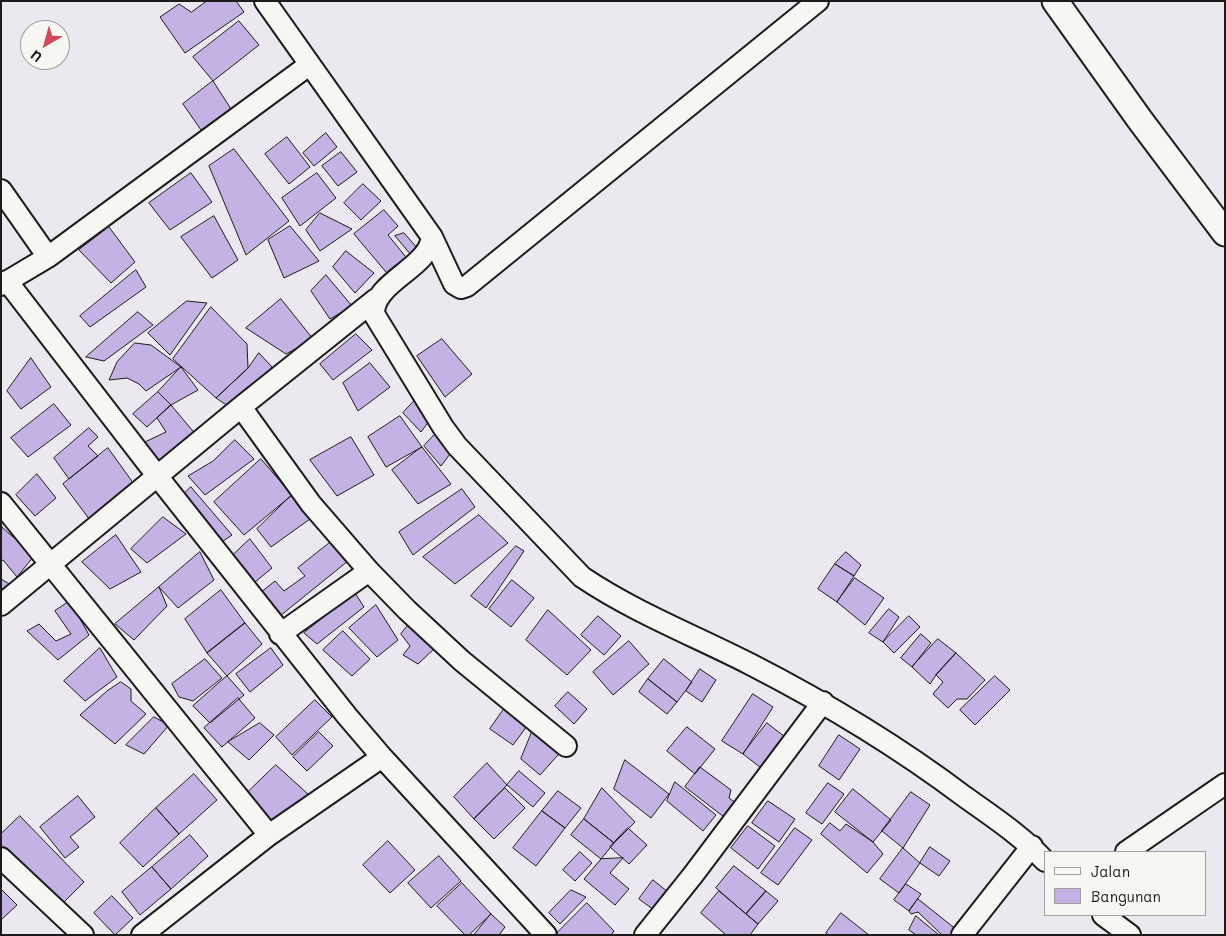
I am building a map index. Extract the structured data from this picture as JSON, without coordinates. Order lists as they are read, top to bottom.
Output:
{
  "legend": ["Jalan", "Bangunan"],
  "north": "bottom left"
}
